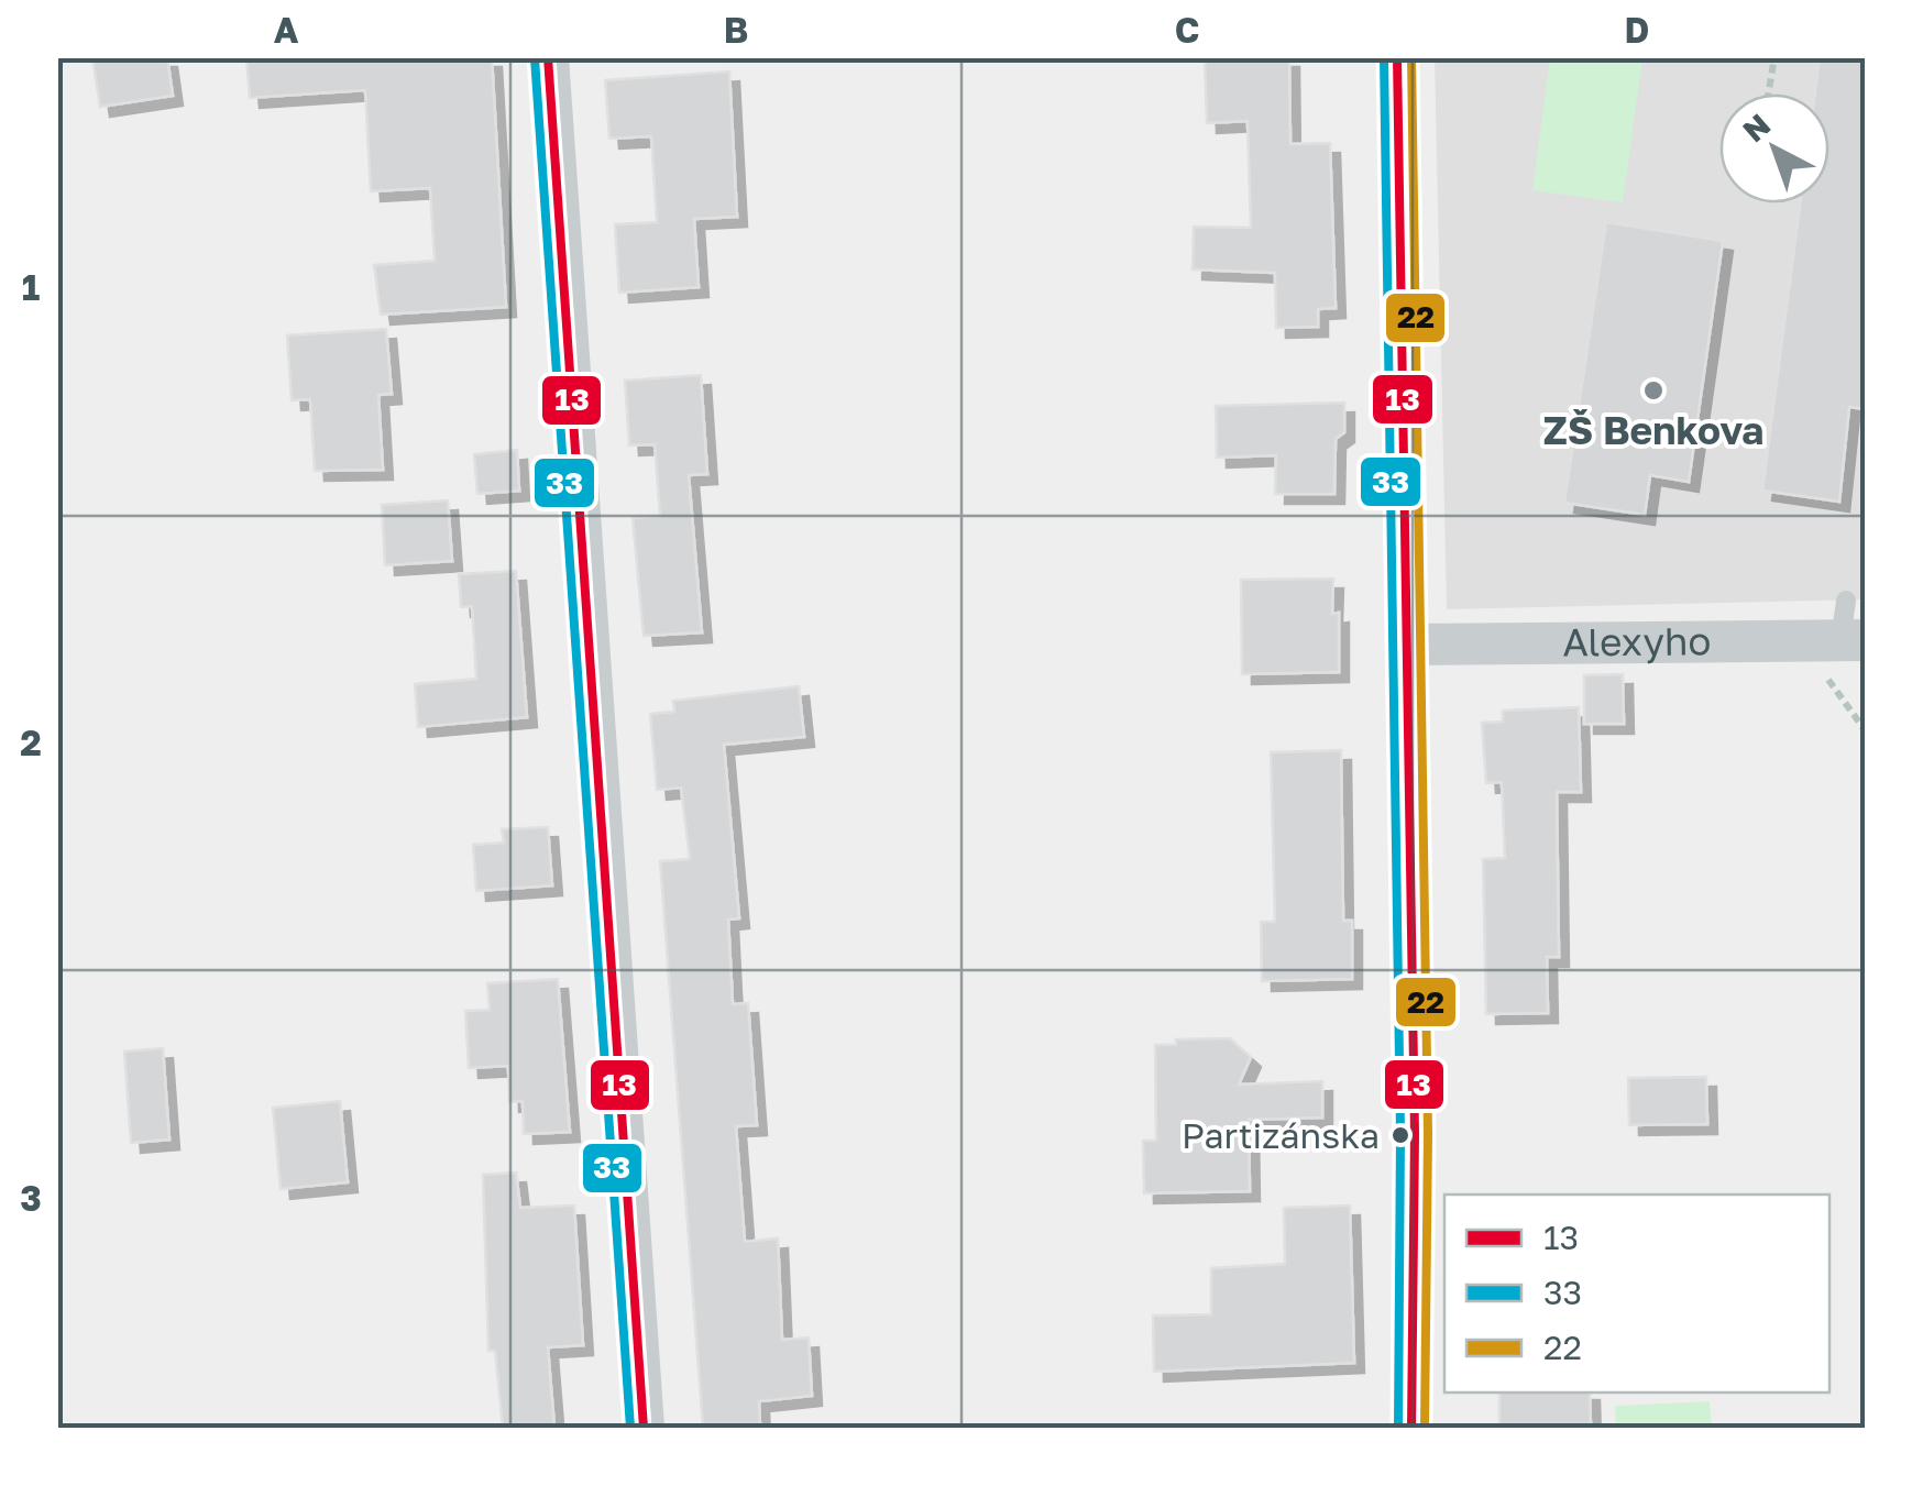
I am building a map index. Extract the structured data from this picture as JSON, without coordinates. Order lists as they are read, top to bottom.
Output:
{
  "streets": {
    "street": ["Alexyho"]
  },
  "places": ["ZŠ Benkova", "Partizánska"],
  "lines": ["transit line 13", "transit line 33", "transit line 22"],
  "legend": ["13", "33", "22"],
  "north": "top left",
  "grid": {
    "columns": [
      "A",
      "B",
      "C",
      "D"
    ],
    "rows": ["1", "2", "3"]
  }
}
